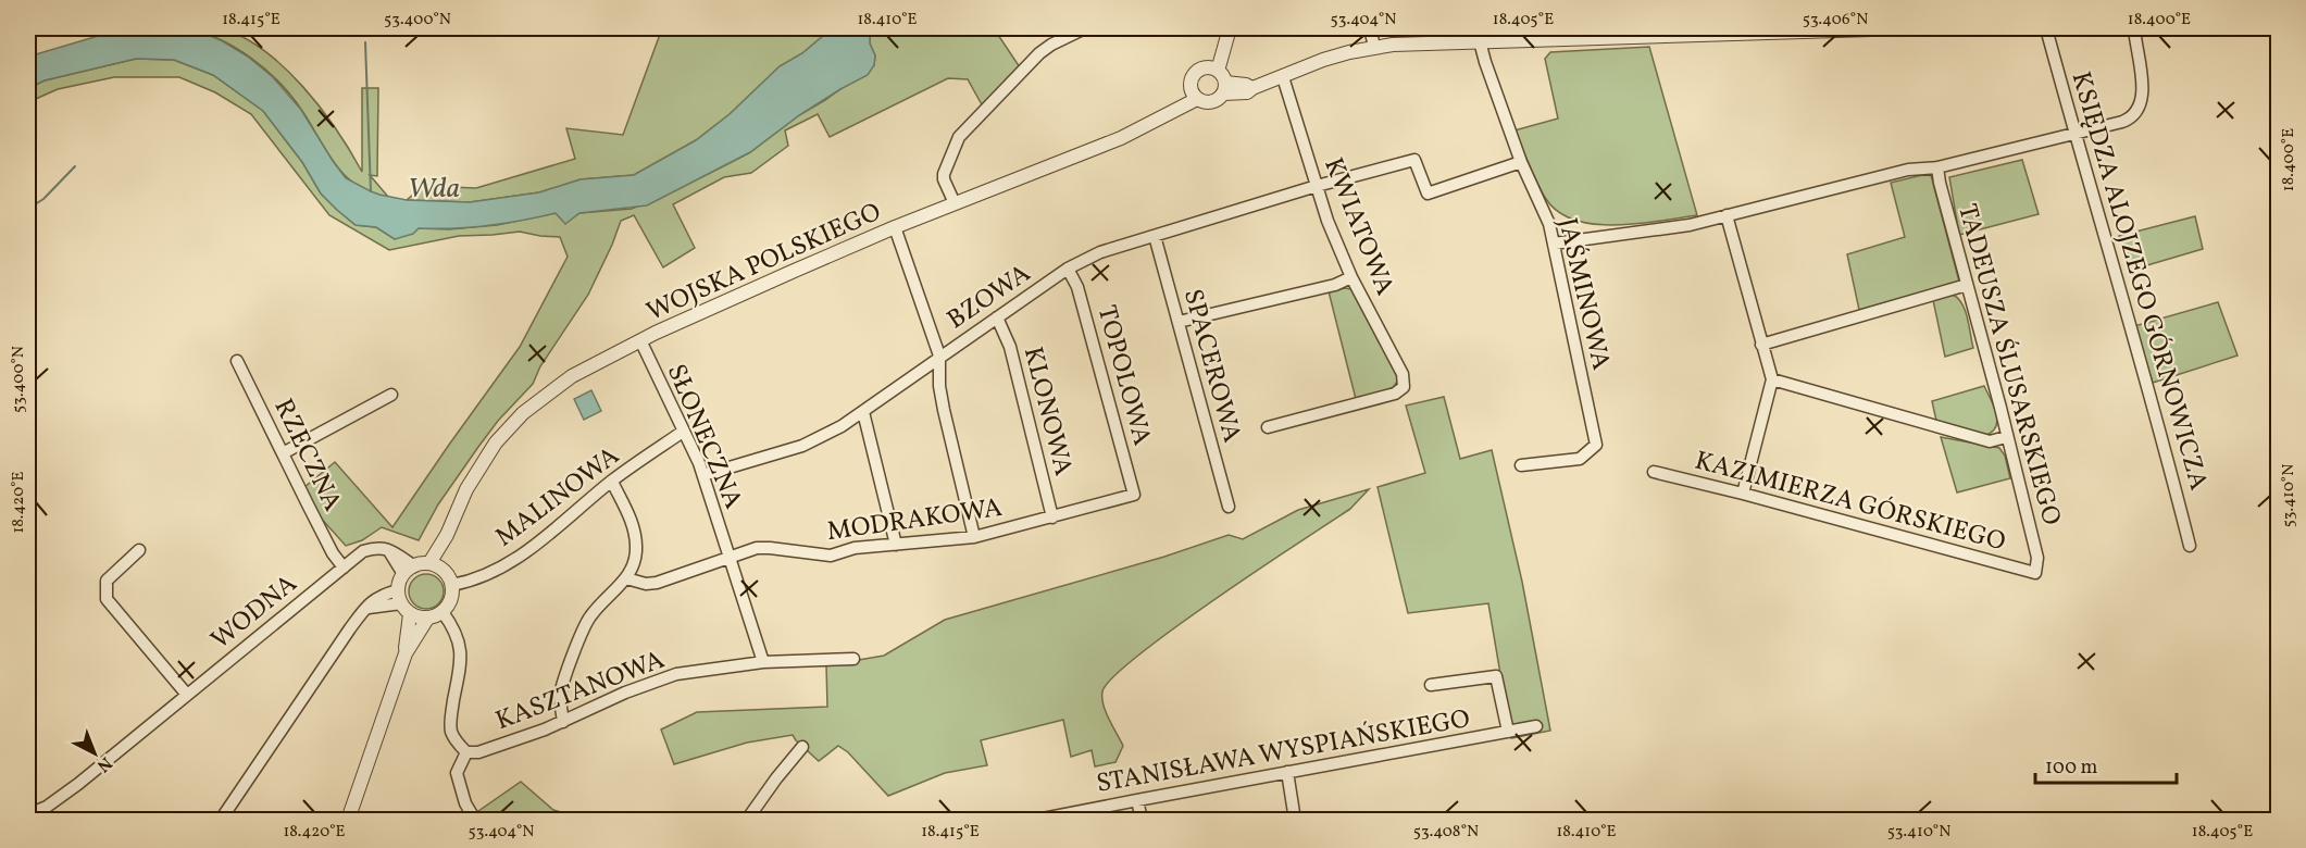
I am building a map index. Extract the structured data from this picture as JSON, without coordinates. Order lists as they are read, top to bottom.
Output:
{
  "streets": {
    "street": [
      "KWIATOWA",
      "WOJSKA POLSKIEGO",
      "KSIĘDZA ALOJZEGO GÓRNOWICZA",
      "JAŚMINOWA",
      "BZOWA",
      "TADEUSZA ŚLUSARSKIEGO",
      "SPACEROWA",
      "TOPOLOWA",
      "KLONOWA",
      "SŁONECZNA",
      "RZECZNA",
      "MALINOWA",
      "KAZIMIERZA GÓRSKIEGO",
      "MODRAKOWA",
      "WODNA",
      "KASZTANOWA",
      "STANISŁAWA WYSPIAŃSKIEGO"
    ]
  },
  "crossings": [
    ["KWIATOWA", "BZOWA"],
    ["WOJSKA POLSKIEGO", "SŁONECZNA"],
    ["WOJSKA POLSKIEGO", "MALINOWA"],
    ["WOJSKA POLSKIEGO", "WODNA"],
    ["JAŚMINOWA", "BZOWA"],
    ["BZOWA", "SPACEROWA"],
    ["BZOWA", "TOPOLOWA"],
    ["BZOWA", "KLONOWA"],
    ["BZOWA", "SŁONECZNA"],
    ["TADEUSZA ŚLUSARSKIEGO", "KAZIMIERZA GÓRSKIEGO"],
    ["TOPOLOWA", "MODRAKOWA"],
    ["KLONOWA", "MODRAKOWA"],
    ["SŁONECZNA", "MALINOWA"],
    ["SŁONECZNA", "MODRAKOWA"],
    ["SŁONECZNA", "KASZTANOWA"],
    ["RZECZNA", "WODNA"],
    ["MALINOWA", "WODNA"]
  ],
  "water": ["Wda"],
  "scale_bar": "100 m",
  "north": "bottom right",
  "coordinates": [
    "18.415°E",
    "53.400°N",
    "18.410°E",
    "53.404°N",
    "18.405°E",
    "53.406°N",
    "18.400°E",
    "53.410°N",
    "18.420°E",
    "53.408°N"
  ]
}
